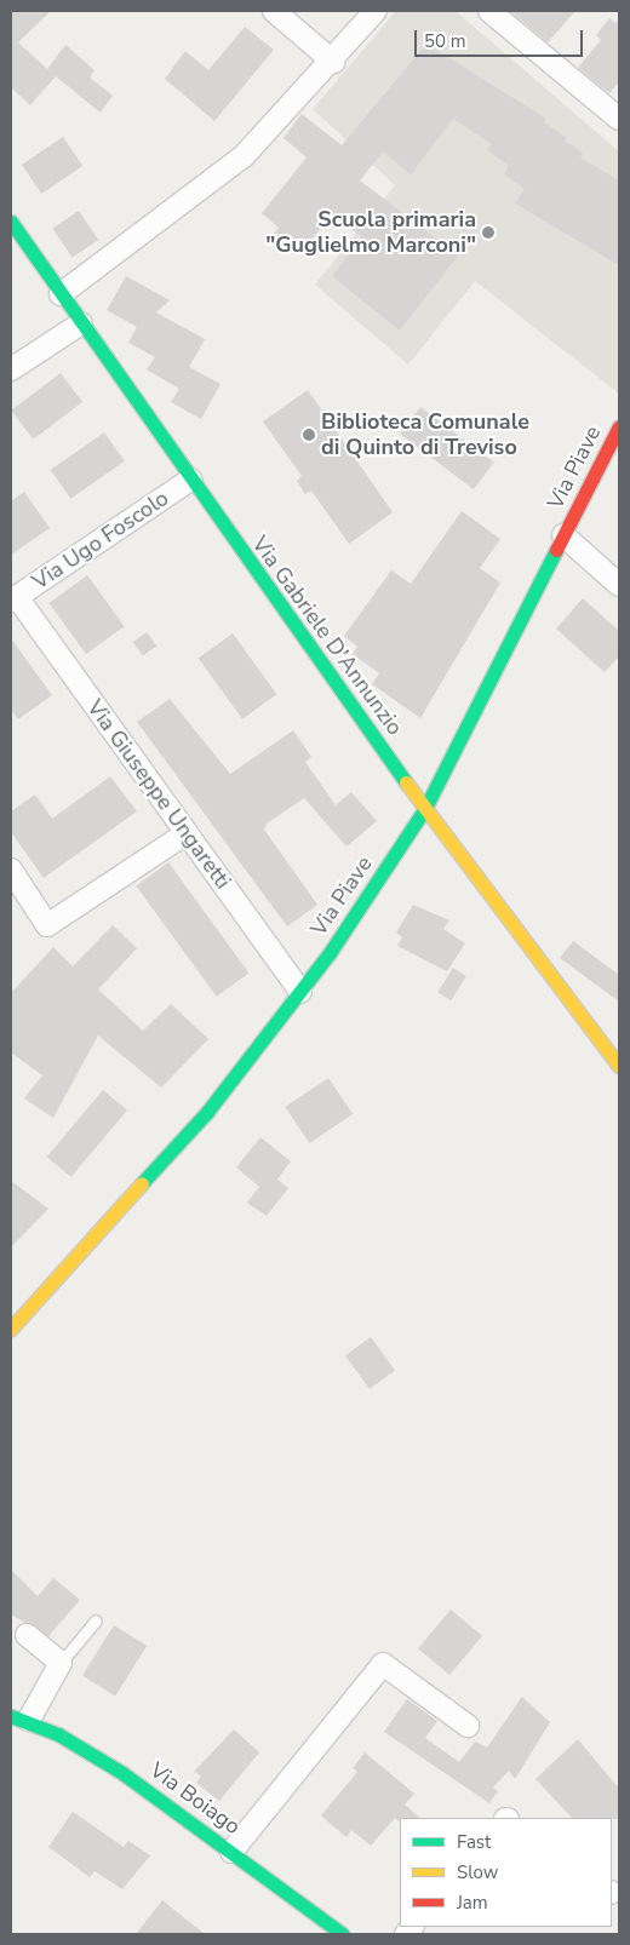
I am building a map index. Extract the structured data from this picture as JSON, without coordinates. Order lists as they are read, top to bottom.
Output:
{
  "streets": {
    "street": [
      "Via Piave",
      "Via Ugo Foscolo",
      "Via Gabriele D'Annunzio",
      "Via Giuseppe Ungaretti",
      "Via Boiago"
    ]
  },
  "crossings": [
    ["Via Piave", "Via Gabriele D'Annunzio"],
    ["Via Piave", "Via Giuseppe Ungaretti"],
    ["Via Ugo Foscolo", "Via Gabriele D'Annunzio"],
    ["Via Ugo Foscolo", "Via Giuseppe Ungaretti"]
  ],
  "places": ["Scuola primaria \"Guglielmo Marconi\"", "Biblioteca Comunale di Quinto di Treviso"],
  "legend": ["Fast", "Slow", "Jam"],
  "scale_bar": "50 m"
}
